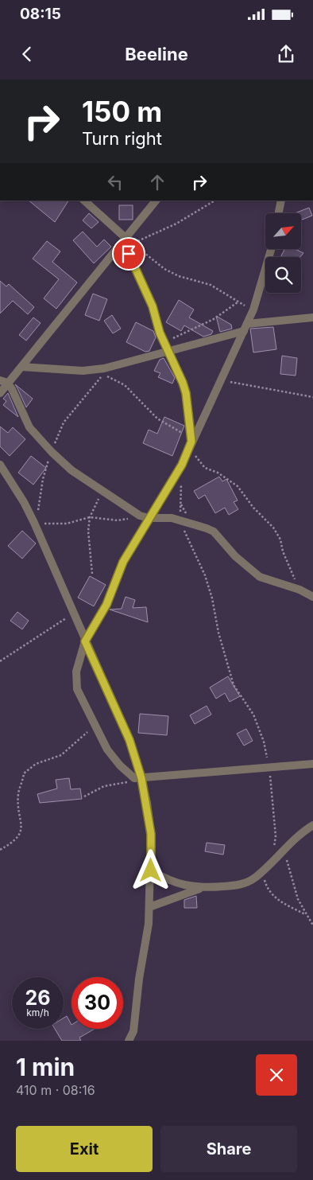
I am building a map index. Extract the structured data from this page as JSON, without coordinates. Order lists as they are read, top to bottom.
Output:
{
  "north": "top right",
  "page": {
    "status": "08:15",
    "header": "Beeline",
    "turn": ["150 m", "Turn right"],
    "speed": "26 km/h",
    "limit": "30",
    "heading": ["1 min", "410 m · 08:16"],
    "buttons": ["Exit", "Share"]
  }
}
